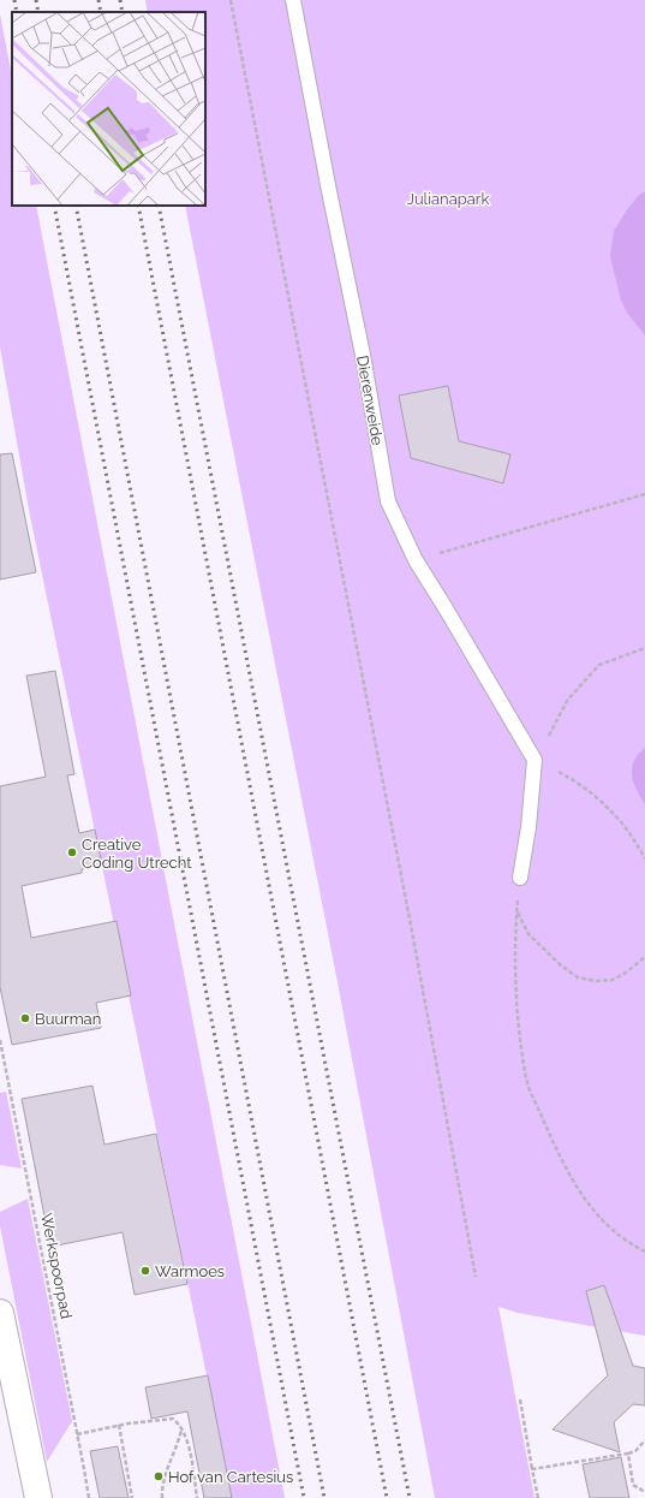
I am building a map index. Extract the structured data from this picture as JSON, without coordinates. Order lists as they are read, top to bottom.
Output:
{
  "streets": {
    "lane": ["Dierenweide"],
    "path": ["Werkspoorpad"]
  },
  "parks": ["Julianapark"],
  "places": [
    "Creative Coding Utrecht",
    "Buurman",
    "Warmoes",
    "Hof van Cartesius"
  ]
}
